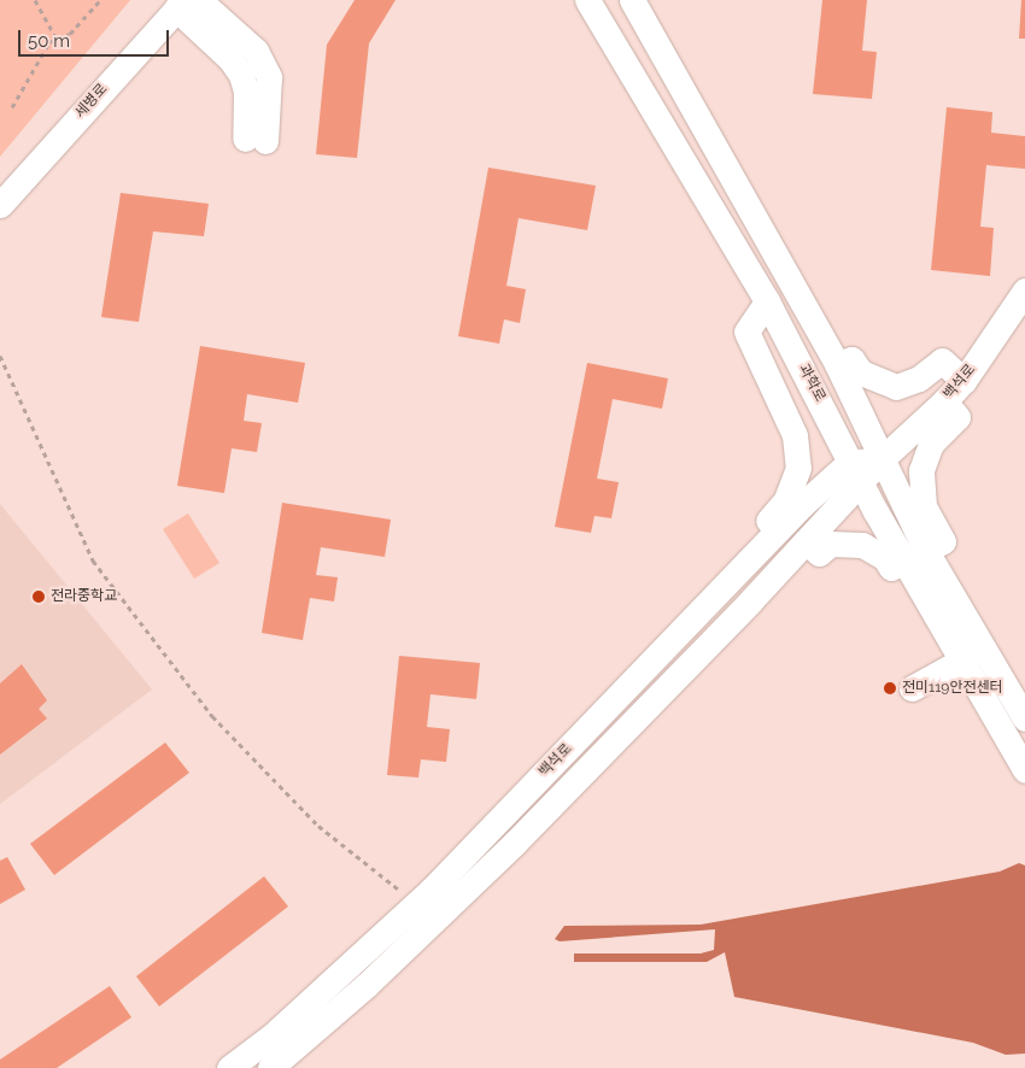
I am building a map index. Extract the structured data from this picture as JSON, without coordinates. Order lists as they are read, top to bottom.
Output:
{
  "streets": {
    "street": ["세병로", "백석로", "과학로"]
  },
  "crossings": [
    ["백석로", "과학로"]
  ],
  "places": ["전라중학교", "전미119안전센터"],
  "scale_bar": "50 m"
}
